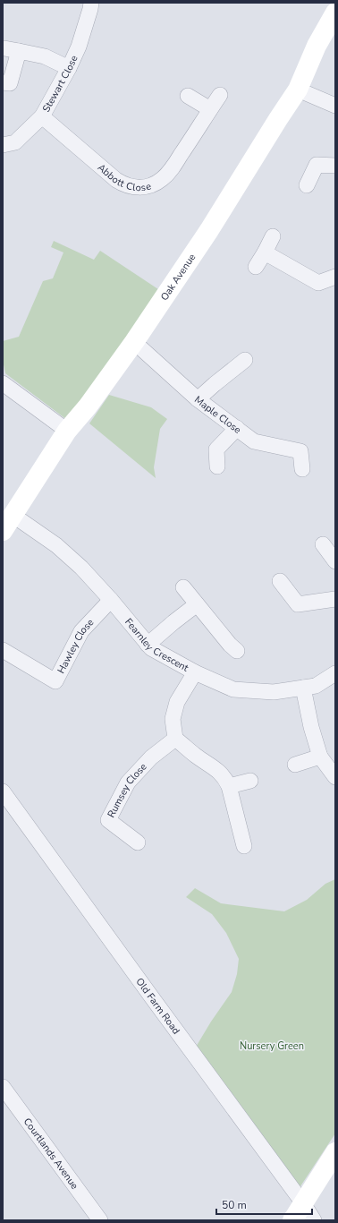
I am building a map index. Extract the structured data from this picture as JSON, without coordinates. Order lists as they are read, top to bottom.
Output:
{
  "streets": {
    "street": [
      "Stewart Close",
      "Abbott Close",
      "Oak Avenue",
      "Maple Close",
      "Fearnley Crescent",
      "Hawley Close",
      "Rumsey Close",
      "Old Farm Road",
      "Courtlands Avenue"
    ]
  },
  "crossings": [
    ["Stewart Close", "Abbott Close"],
    ["Oak Avenue", "Maple Close"],
    ["Oak Avenue", "Fearnley Crescent"],
    ["Fearnley Crescent", "Hawley Close"]
  ],
  "parks": ["Nursery Green"],
  "scale_bar": "50 m"
}
